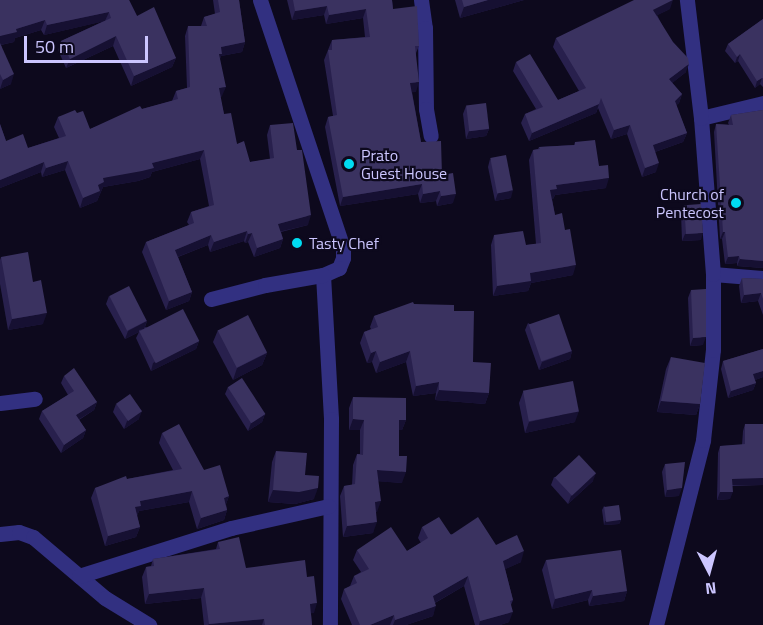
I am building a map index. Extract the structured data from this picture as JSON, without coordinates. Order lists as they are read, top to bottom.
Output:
{
  "places": ["Prato Guest House", "Church of Pentecost", "Tasty Chef"],
  "scale_bar": "50 m",
  "north": "bottom"
}
